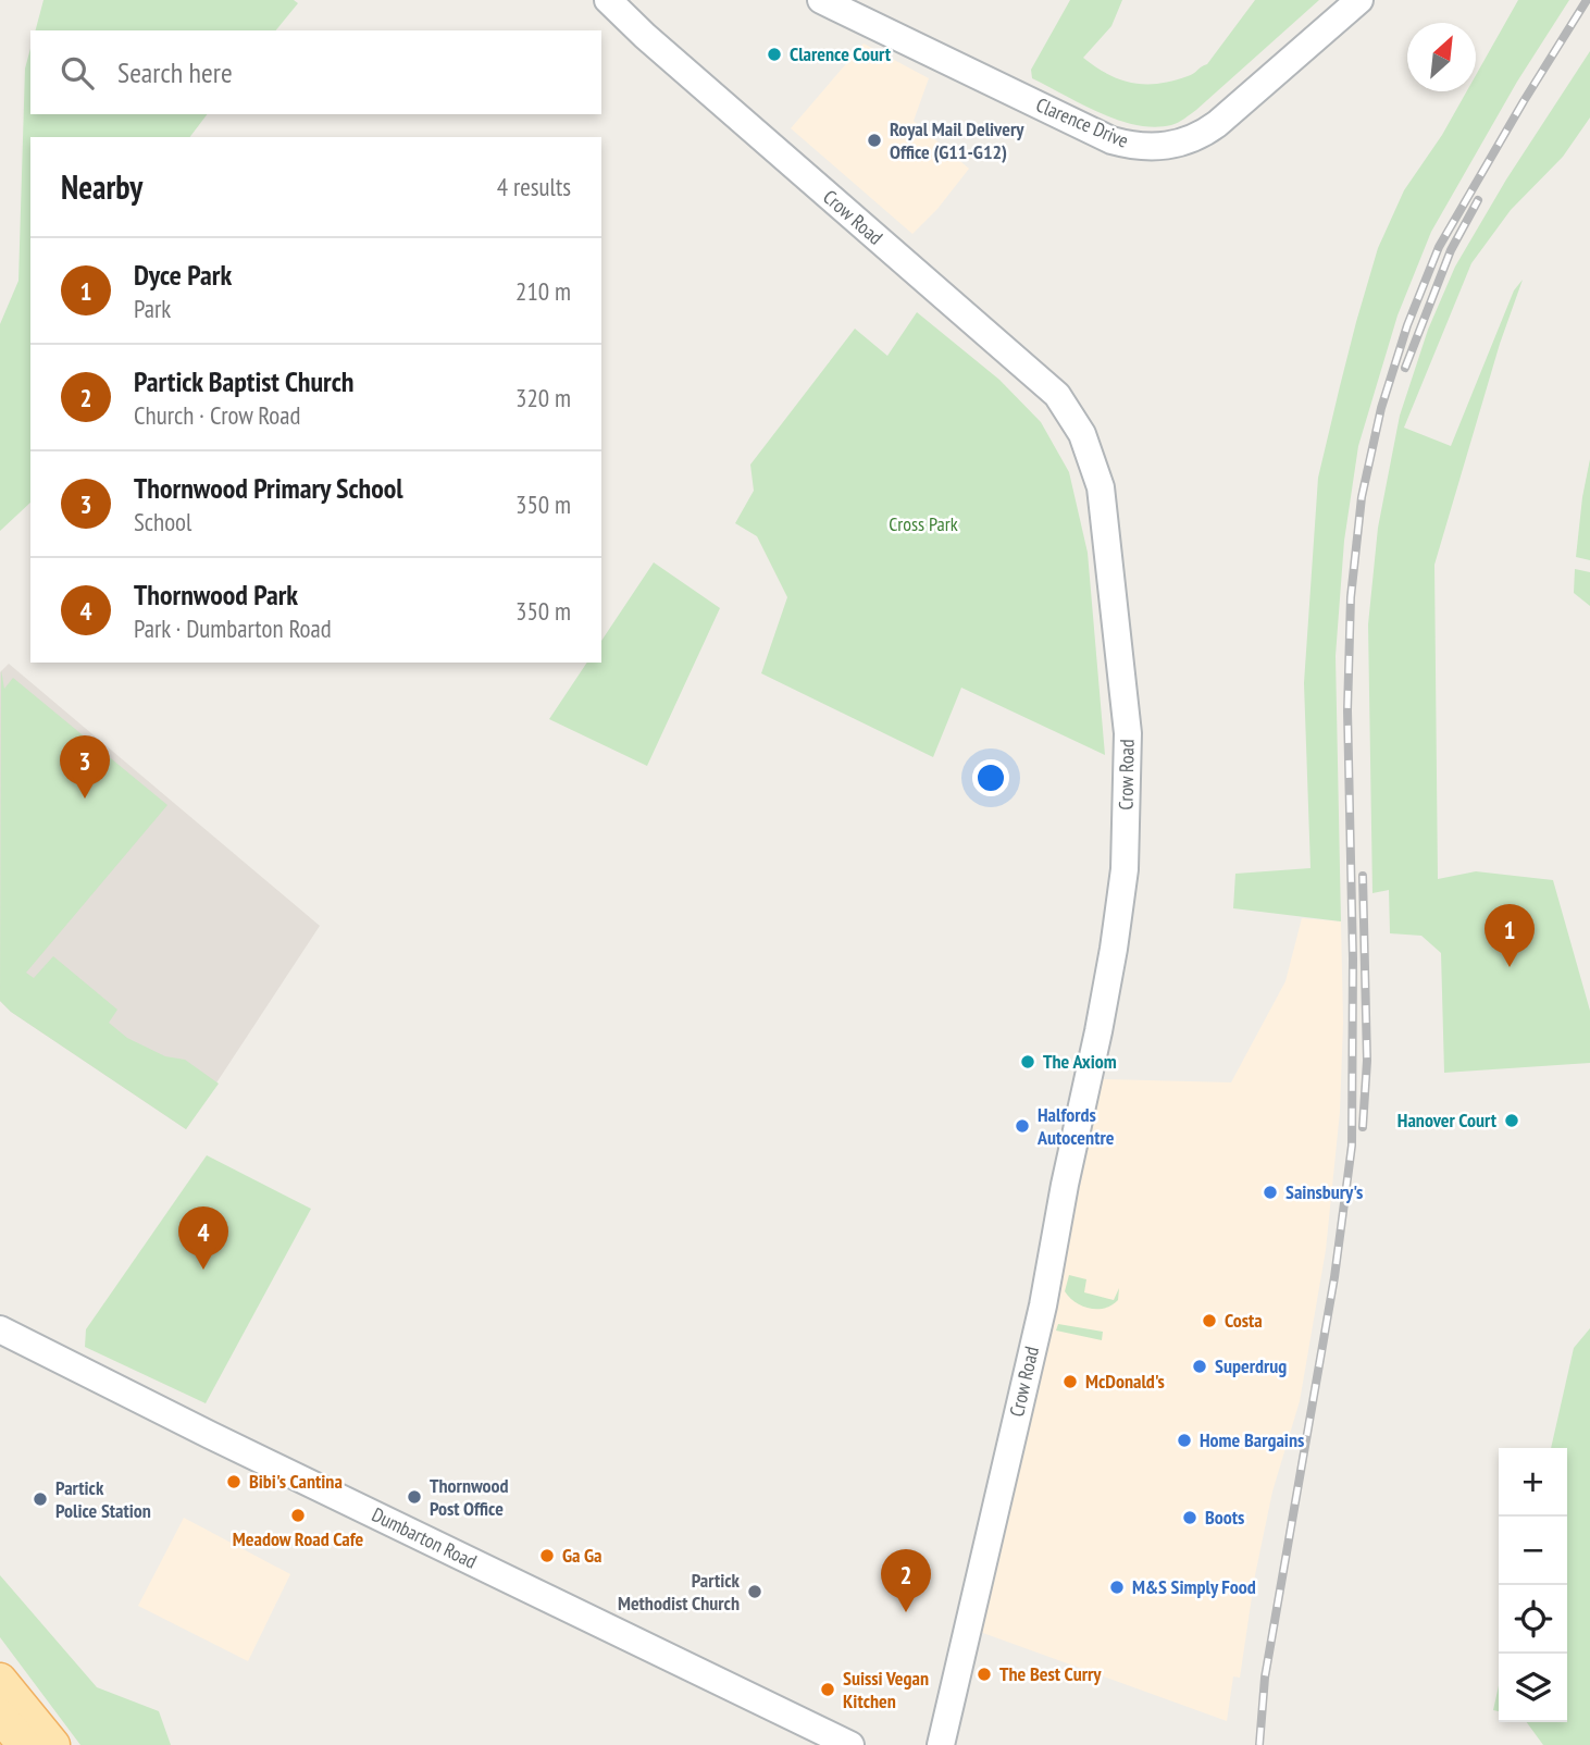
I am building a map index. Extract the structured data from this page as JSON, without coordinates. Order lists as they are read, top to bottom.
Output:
{
  "streets": {
    "street": ["Clarence Drive", "Crow Road", "Dumbarton Road"]
  },
  "parks": ["Cross Park"],
  "places": [
    "Clarence Court",
    "Royal Mail Delivery Office (G11-G12)",
    "The Axiom",
    "Hanover Court",
    "Halfords Autocentre",
    "Sainsbury's",
    "Costa",
    "Superdrug",
    "McDonald's",
    "Home Bargains",
    "Bibi's Cantina",
    "Thornwood Post Office",
    "Partick Police Station",
    "Meadow Road Cafe",
    "Boots",
    "Ga Ga",
    "M&S Simply Food",
    "Partick Methodist Church",
    "The Best Curry",
    "Suissi Vegan Kitchen"
  ],
  "north": "top right",
  "page": {
    "search": "Search here",
    "heading": ["Nearby", "4 results"],
    "list": [
      {
        "mark": "1",
        "name": "Dyce Park",
        "note": "Park",
        "value": "210 m"
      },
      {
        "mark": "2",
        "name": "Partick Baptist Church",
        "note": "Church · Crow Road",
        "value": "320 m"
      },
      {
        "mark": "3",
        "name": "Thornwood Primary School",
        "note": "School",
        "value": "350 m"
      },
      {
        "mark": "4",
        "name": "Thornwood Park",
        "note": "Park · Dumbarton Road",
        "value": "350 m"
      }
    ],
    "pins": [
      "3",
      "1",
      "4",
      "2"
    ],
    "map_buttons": ["+", "−"]
  }
}
